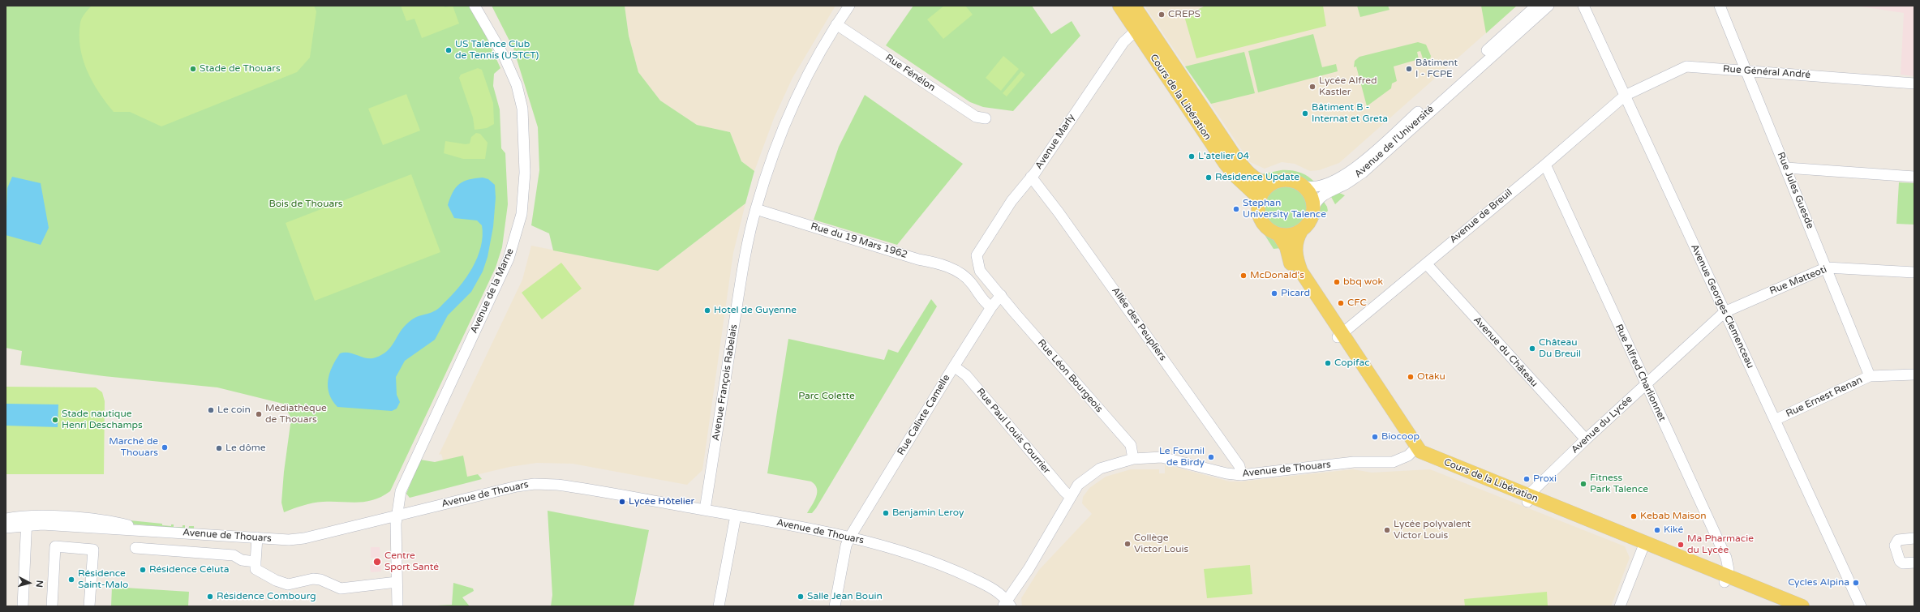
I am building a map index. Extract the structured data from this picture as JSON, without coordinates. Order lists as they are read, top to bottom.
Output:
{
  "streets": {
    "main road": ["Cours de la Libération"],
    "street": [
      "Rue Général André",
      "Rue Fénélon",
      "Avenue Marly",
      "Avenue de l'Université",
      "Rue Jules Guesde",
      "Avenue de Breuil",
      "Rue du 19 Mars 1962",
      "Rue Matteoti",
      "Avenue de la Marne",
      "Avenue Georges Clemenceau",
      "Allée des Peupliers",
      "Avenue du Château",
      "Rue Alfred Charlionnet",
      "Rue Léon Bourgeois",
      "Avenue François Rabelais",
      "Rue Ernest Renan",
      "Rue Calixte Camelle",
      "Avenue du Lycée",
      "Rue Paul Louis Courrier",
      "Avenue de Thouars"
    ]
  },
  "crossings": [
    ["Rue Général André", "Rue Jules Guesde"],
    ["Rue Général André", "Avenue de Breuil"],
    ["Rue Général André", "Avenue Georges Clemenceau"],
    ["Rue Fénélon", "Avenue François Rabelais"],
    ["Cours de la Libération", "Avenue Marly"],
    ["Cours de la Libération", "Avenue de l'Université"],
    ["Cours de la Libération", "Avenue de Breuil"],
    ["Cours de la Libération", "Rue Alfred Charlionnet"],
    ["Cours de la Libération", "Avenue du Lycée"],
    ["Cours de la Libération", "Avenue de Thouars"],
    ["Avenue Marly", "Allée des Peupliers"],
    ["Avenue Marly", "Rue Léon Bourgeois"],
    ["Rue Jules Guesde", "Rue Matteoti"],
    ["Rue Jules Guesde", "Rue Ernest Renan"],
    ["Avenue de Breuil", "Avenue Georges Clemenceau"],
    ["Avenue de Breuil", "Avenue du Château"],
    ["Avenue de Breuil", "Rue Alfred Charlionnet"],
    ["Rue du 19 Mars 1962", "Avenue François Rabelais"],
    ["Rue du 19 Mars 1962", "Rue Calixte Camelle"],
    ["Rue Matteoti", "Avenue Georges Clemenceau"],
    ["Rue Matteoti", "Avenue du Lycée"],
    ["Avenue de la Marne", "Avenue de Thouars"],
    ["Avenue Georges Clemenceau", "Rue Ernest Renan"],
    ["Avenue Georges Clemenceau", "Avenue du Lycée"],
    ["Allée des Peupliers", "Avenue de Thouars"],
    ["Avenue du Château", "Avenue du Lycée"],
    ["Rue Alfred Charlionnet", "Avenue du Lycée"],
    ["Rue Léon Bourgeois", "Rue Calixte Camelle"],
    ["Rue Léon Bourgeois", "Avenue de Thouars"],
    ["Avenue François Rabelais", "Avenue de Thouars"],
    ["Rue Calixte Camelle", "Rue Paul Louis Courrier"],
    ["Rue Calixte Camelle", "Avenue de Thouars"],
    ["Rue Paul Louis Courrier", "Avenue de Thouars"]
  ],
  "parks": ["Bois de Thouars", "Parc Colette"],
  "places": [
    "CREPS",
    "US Talence Club de Tennis (USTCT)",
    "Stade de Thouars",
    "Bâtiment I - FCPE",
    "Lycée Alfred Kastler",
    "Bâtiment B - Internat et Greta",
    "L'atelier 04",
    "Résidence Update",
    "Stephan University Talence",
    "McDonald's",
    "bbq wok",
    "Picard",
    "CFC",
    "Hotel de Guyenne",
    "Château Du Breuil",
    "Copifac",
    "Otaku",
    "Le coin",
    "Médiathèque de Thouars",
    "Stade nautique Henri Deschamps",
    "Biocoop",
    "Marché de Thouars",
    "Le dôme",
    "Le Fournil de Birdy",
    "Proxi",
    "Fitness Park Talence",
    "Lycée Hôtelier",
    "Benjamin Leroy",
    "Kebab Maison",
    "Lycée polyvalent Victor Louis",
    "Kiké",
    "Collège Victor Louis",
    "Ma Pharmacie du Lycée",
    "Centre Sport Santé",
    "Résidence Céluta",
    "Résidence Saint-Malo",
    "Cycles Alpina",
    "Résidence Combourg",
    "Salle Jean Bouin"
  ],
  "north": "right"
}
